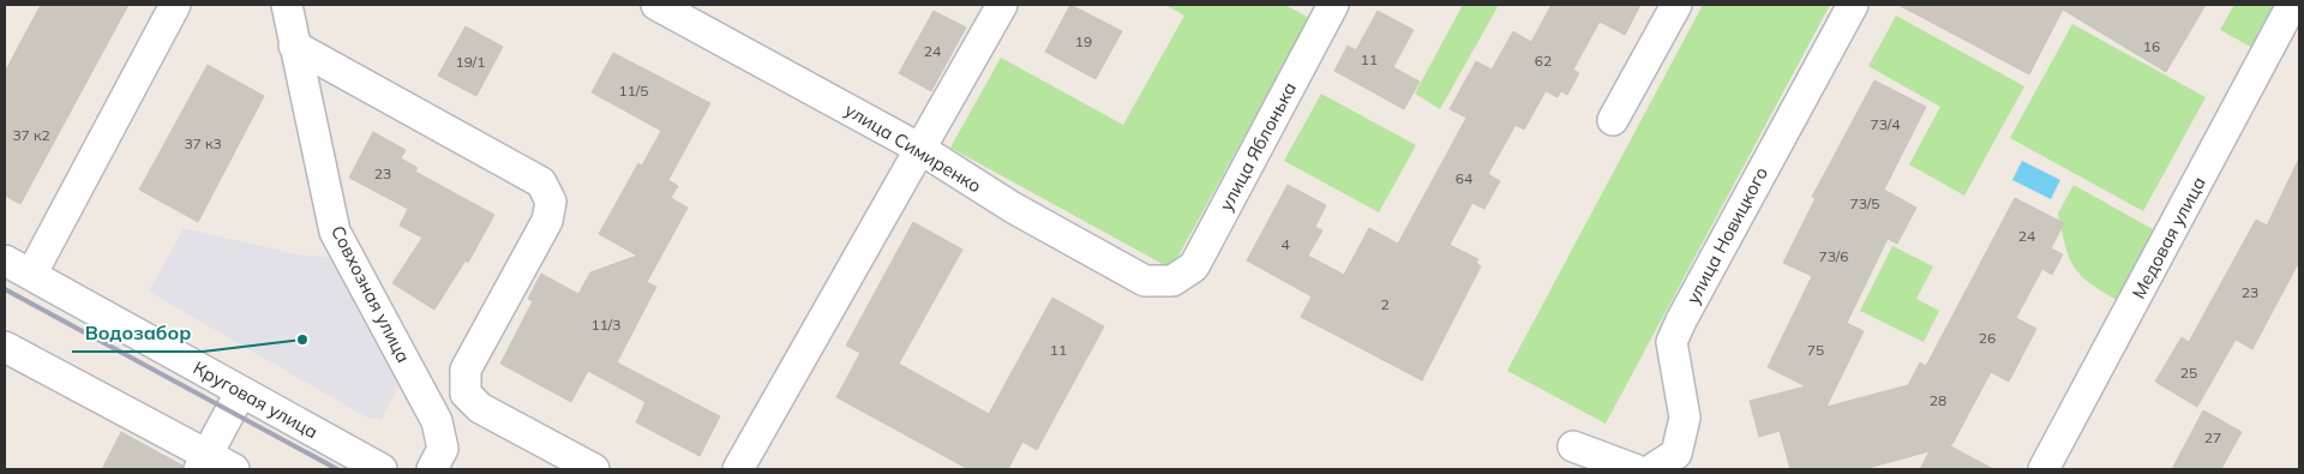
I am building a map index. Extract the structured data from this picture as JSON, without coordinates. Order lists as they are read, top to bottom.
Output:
{
  "streets": {
    "street": [
      "улица Яблонька",
      "улица Симиренко",
      "улица Новицкого",
      "Медовая улица",
      "Совхозная улица",
      "Круговая улица"
    ]
  },
  "crossings": [
    ["улица Яблонька", "улица Симиренко"]
  ],
  "places": ["Водозабор"],
  "house_numbers": [
    "19",
    "16",
    "24",
    "11",
    "62",
    "19/1",
    "11/5",
    "73/4",
    "37 к2",
    "37 к3",
    "23",
    "64",
    "73/5",
    "24",
    "4",
    "73/6",
    "23",
    "2",
    "11/3",
    "26",
    "11",
    "75",
    "25",
    "28",
    "27"
  ]
}
